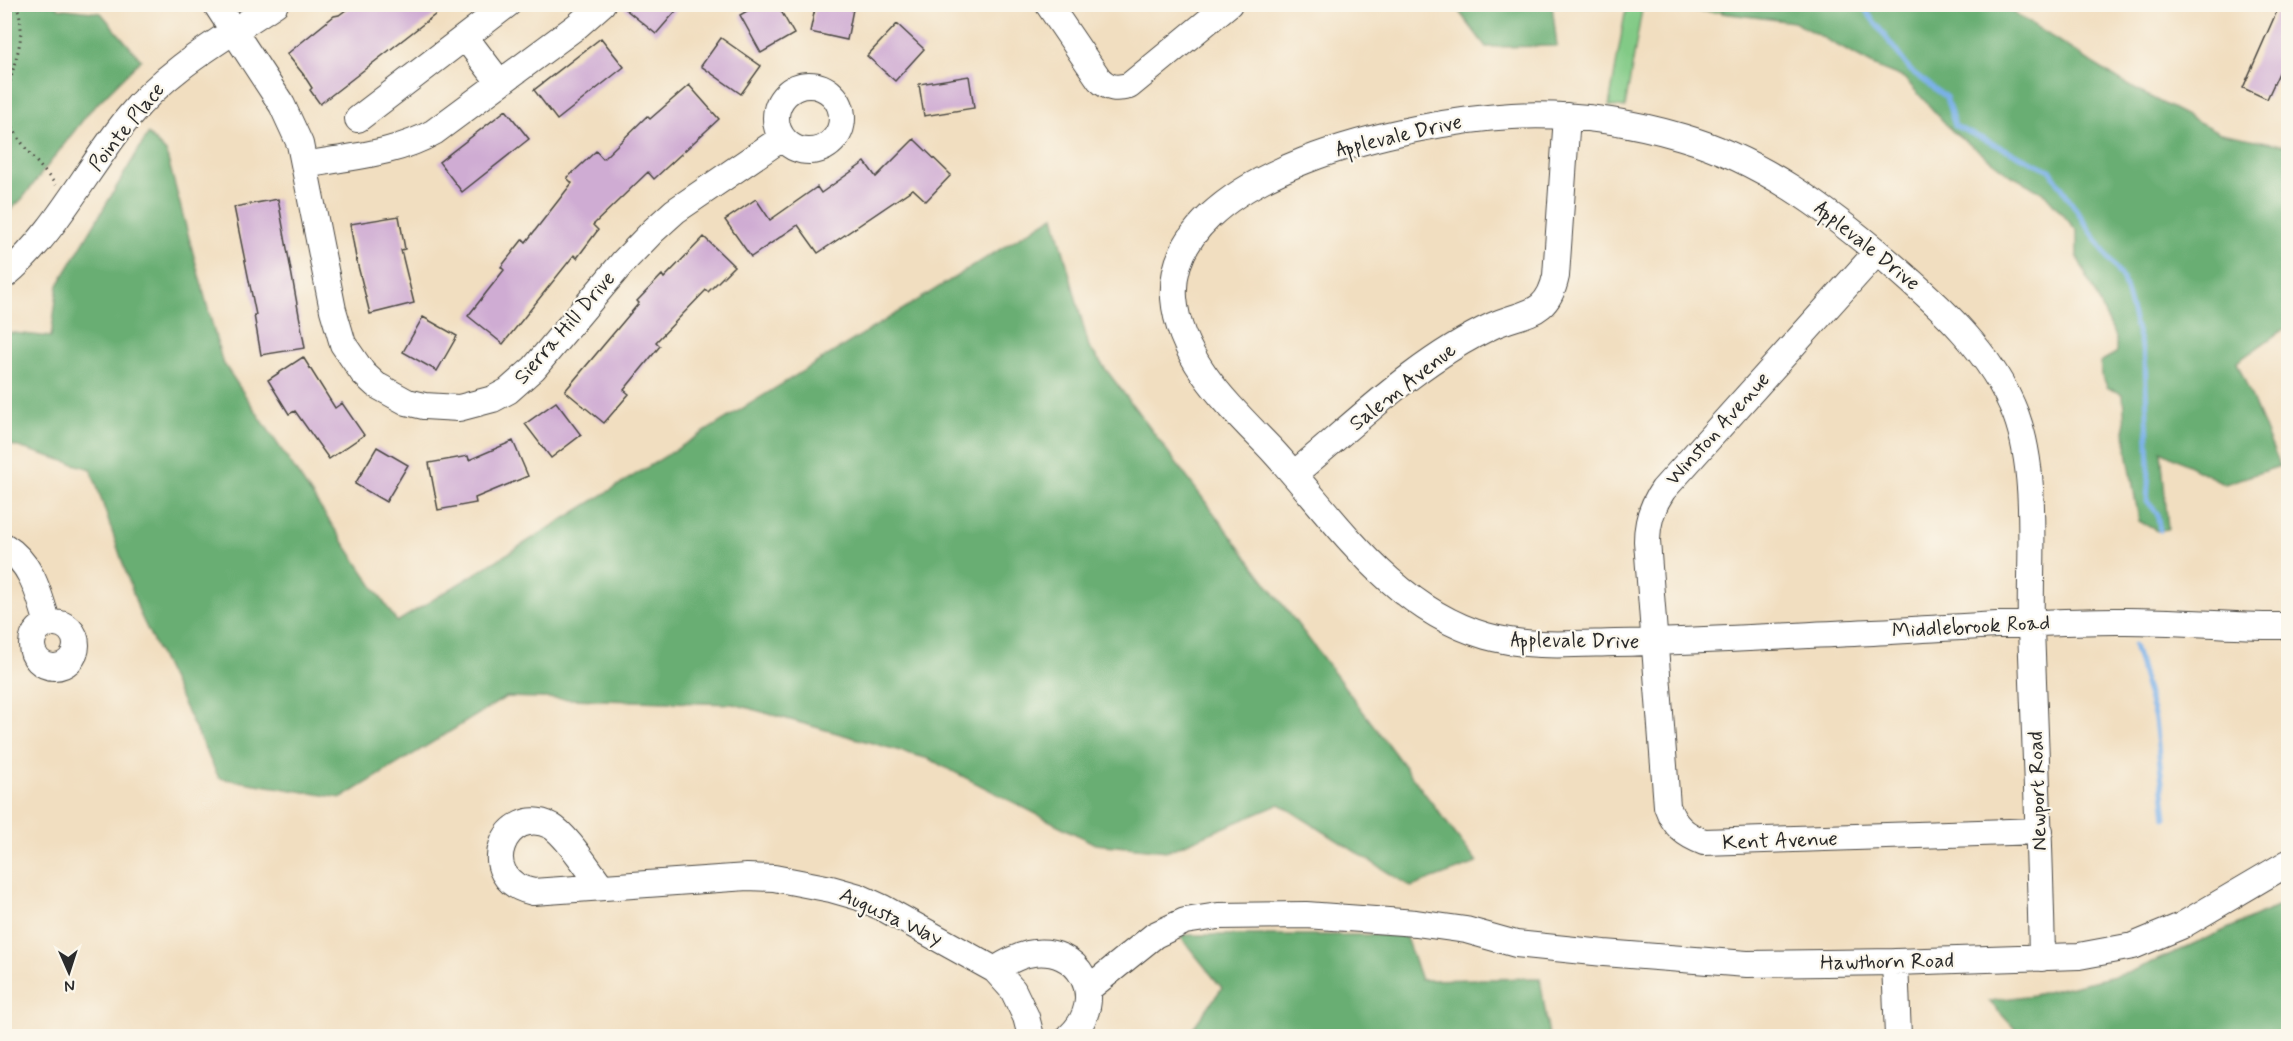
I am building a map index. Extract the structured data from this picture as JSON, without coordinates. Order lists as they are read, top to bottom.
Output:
{
  "streets": {
    "street": [
      "Pointe Place",
      "Applevale Drive",
      "Sierra Hill Drive",
      "Salem Avenue",
      "Winston Avenue",
      "Middlebrook Road",
      "Newport Road",
      "Kent Avenue",
      "Augusta Way",
      "Hawthorn Road"
    ]
  },
  "crossings": [
    ["Pointe Place", "Sierra Hill Drive"],
    ["Applevale Drive", "Salem Avenue"],
    ["Applevale Drive", "Winston Avenue"],
    ["Applevale Drive", "Middlebrook Road"],
    ["Applevale Drive", "Newport Road"],
    ["Applevale Drive", "Kent Avenue"],
    ["Winston Avenue", "Middlebrook Road"],
    ["Winston Avenue", "Kent Avenue"],
    ["Middlebrook Road", "Newport Road"],
    ["Middlebrook Road", "Kent Avenue"],
    ["Newport Road", "Kent Avenue"],
    ["Newport Road", "Hawthorn Road"]
  ],
  "north": "bottom"
}
